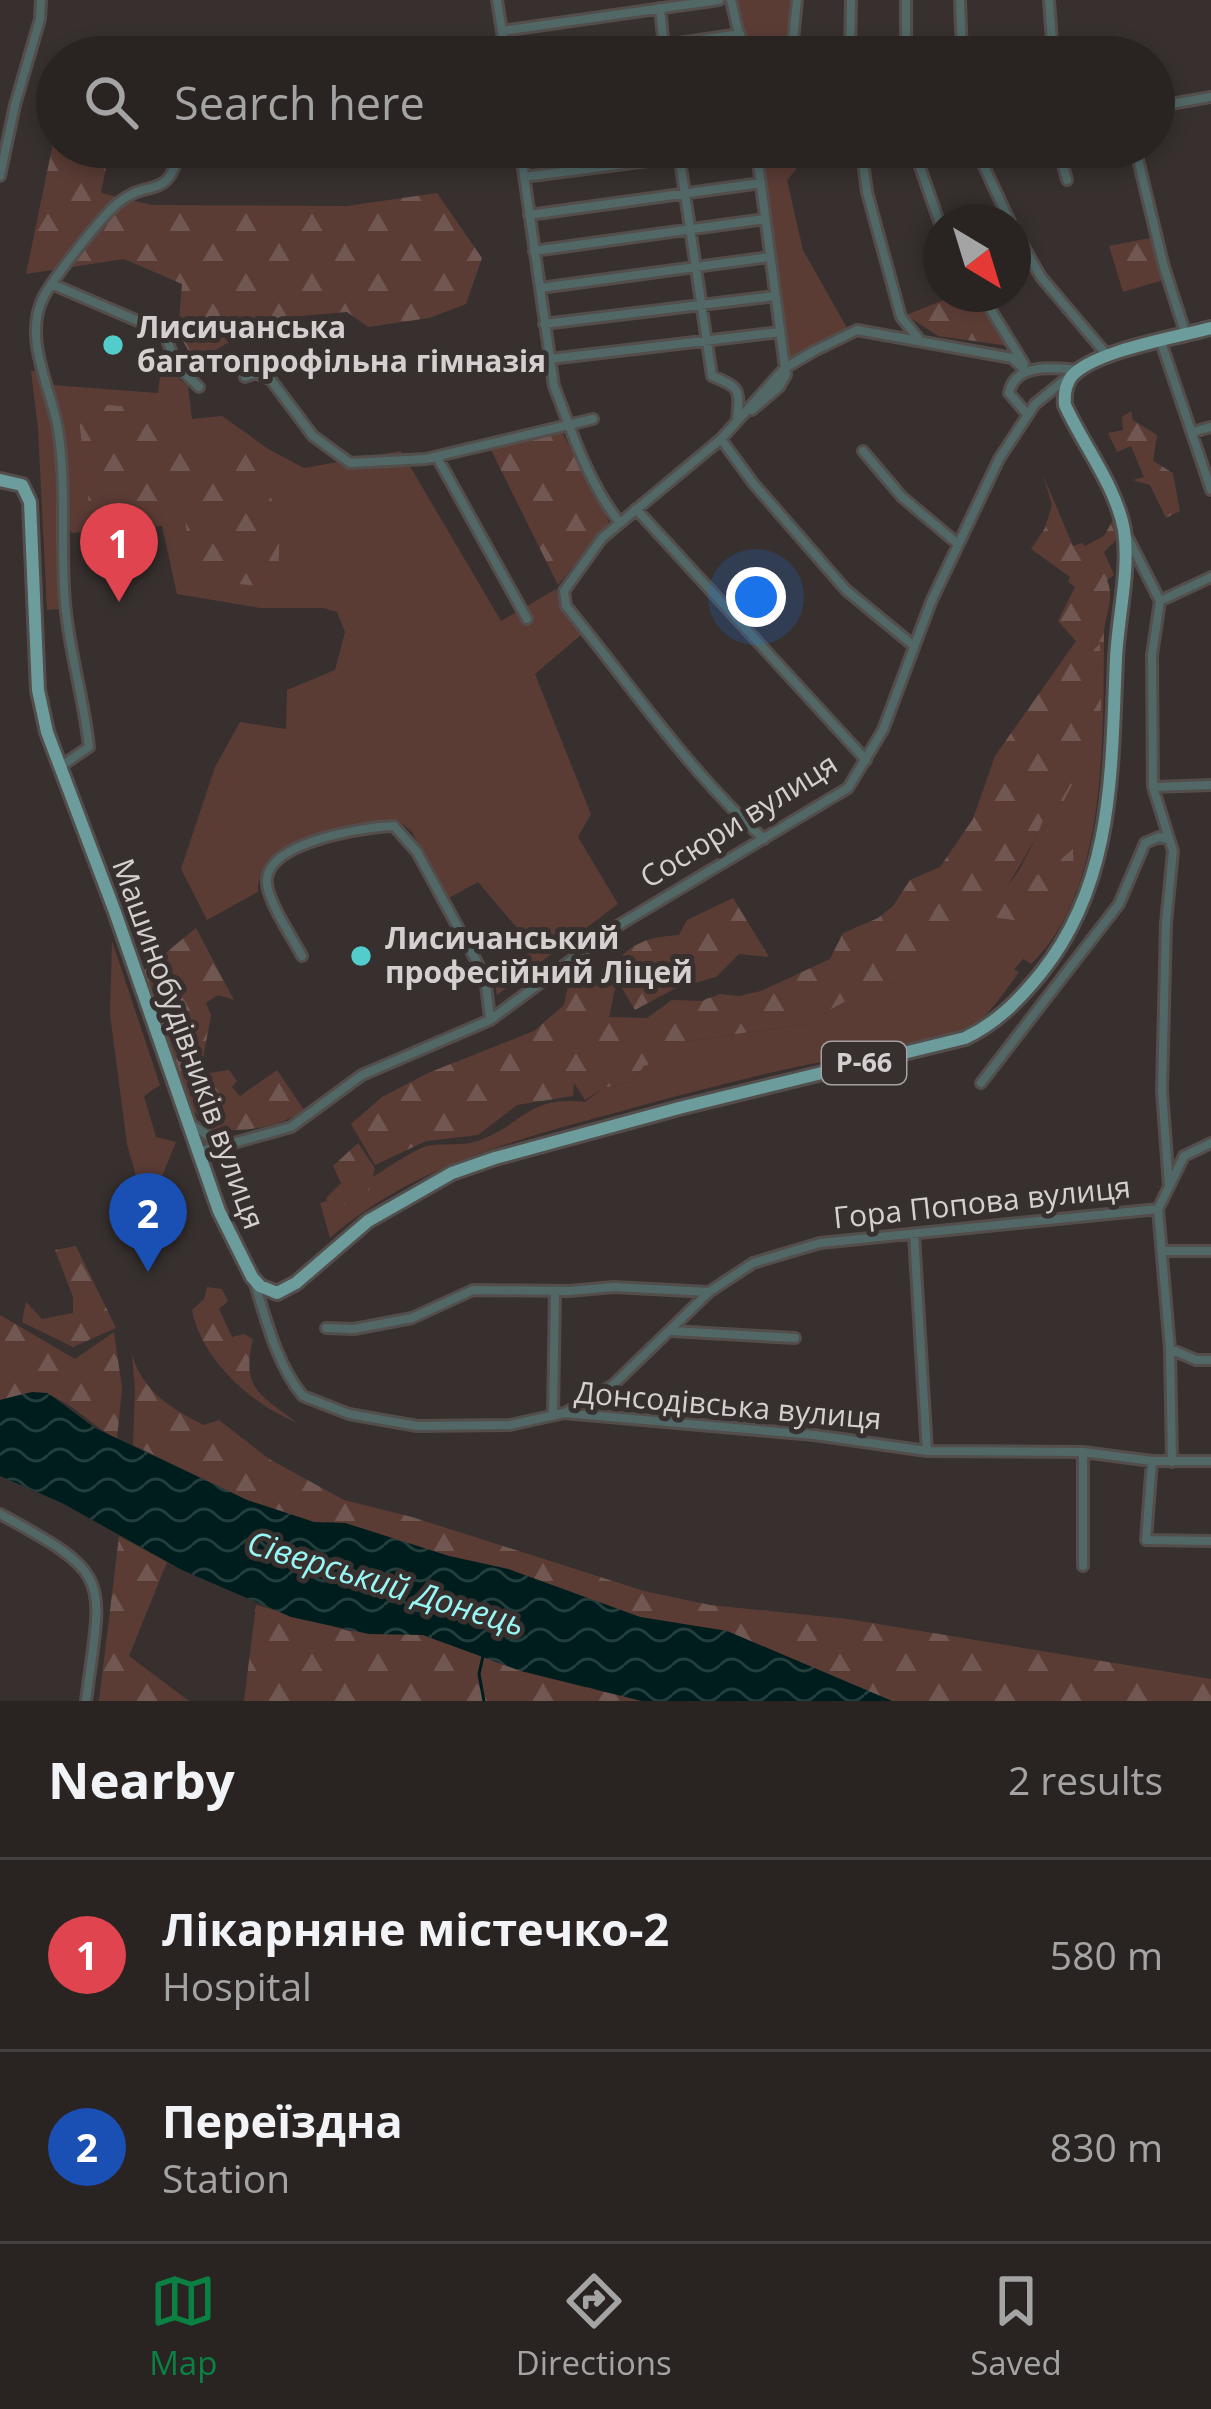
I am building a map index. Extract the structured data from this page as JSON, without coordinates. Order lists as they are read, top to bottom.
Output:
{
  "streets": {
    "main road": ["Сосюри вулиця", "Машинобудівників вулиця", "Р-66"],
    "street": ["Гора Попова вулиця", "Донсодівська вулиця"]
  },
  "crossings": [
    ["Сосюри вулиця", "Машинобудівників вулиця"],
    ["Сосюри вулиця", "Р-66"],
    ["Машинобудівників вулиця", "Р-66"],
    ["Машинобудівників вулиця", "Донсодівська вулиця"],
    ["Р-66", "Донсодівська вулиця"],
    ["Гора Попова вулиця", "Донсодівська вулиця"]
  ],
  "water": ["Сіверський Донець"],
  "places": ["Лисичанська багатопрофільна гімназія", "Лисичанський професійний Ліцей"],
  "north": "bottom right",
  "page": {
    "search": "Search here",
    "pins": ["1", "2"],
    "heading": ["Nearby", "2 results"],
    "list": [
      {
        "mark": "1",
        "name": "Лікарняне містечко-2",
        "note": "Hospital",
        "value": "580 m"
      },
      {
        "mark": "2",
        "name": "Переїздна",
        "note": "Station",
        "value": "830 m"
      }
    ],
    "nav": ["Map", "Directions", "Saved"]
  }
}
